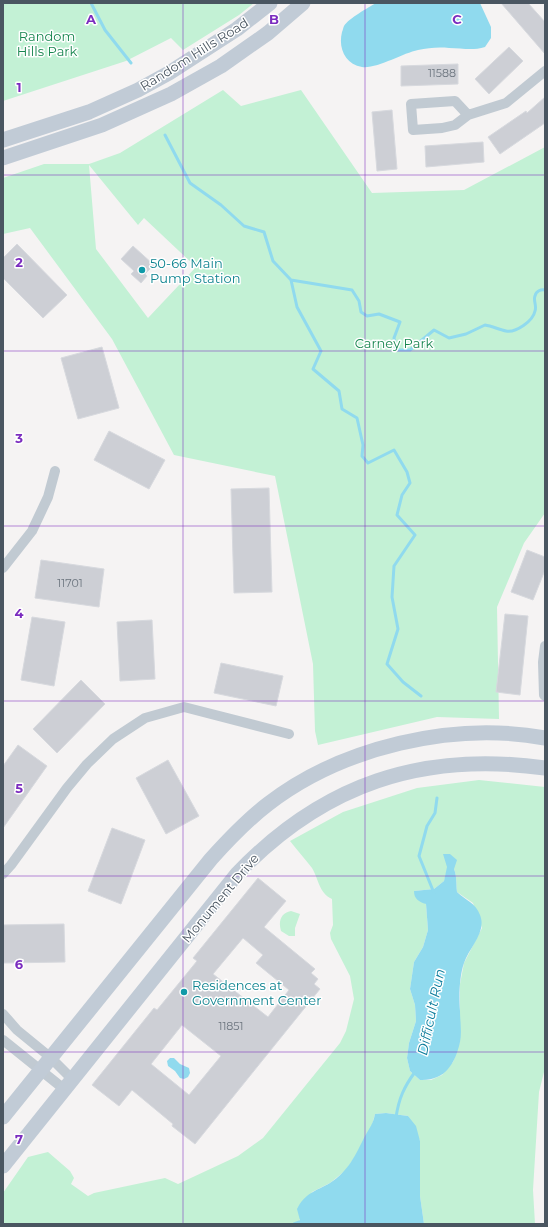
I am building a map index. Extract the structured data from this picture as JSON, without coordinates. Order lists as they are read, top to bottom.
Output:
{
  "streets": {
    "main road": ["Random Hills Road", "Monument Drive"]
  },
  "water": ["Difficult Run"],
  "parks": ["Random Hills Park", "Carney Park"],
  "places": ["50-66 Main Pump Station", "Residences at Government Center"],
  "house_numbers": ["11588", "11701", "11851"],
  "grid": {
    "columns": ["A", "B", "C"],
    "rows": [
      "1",
      "2",
      "3",
      "4",
      "5",
      "6",
      "7"
    ]
  }
}
